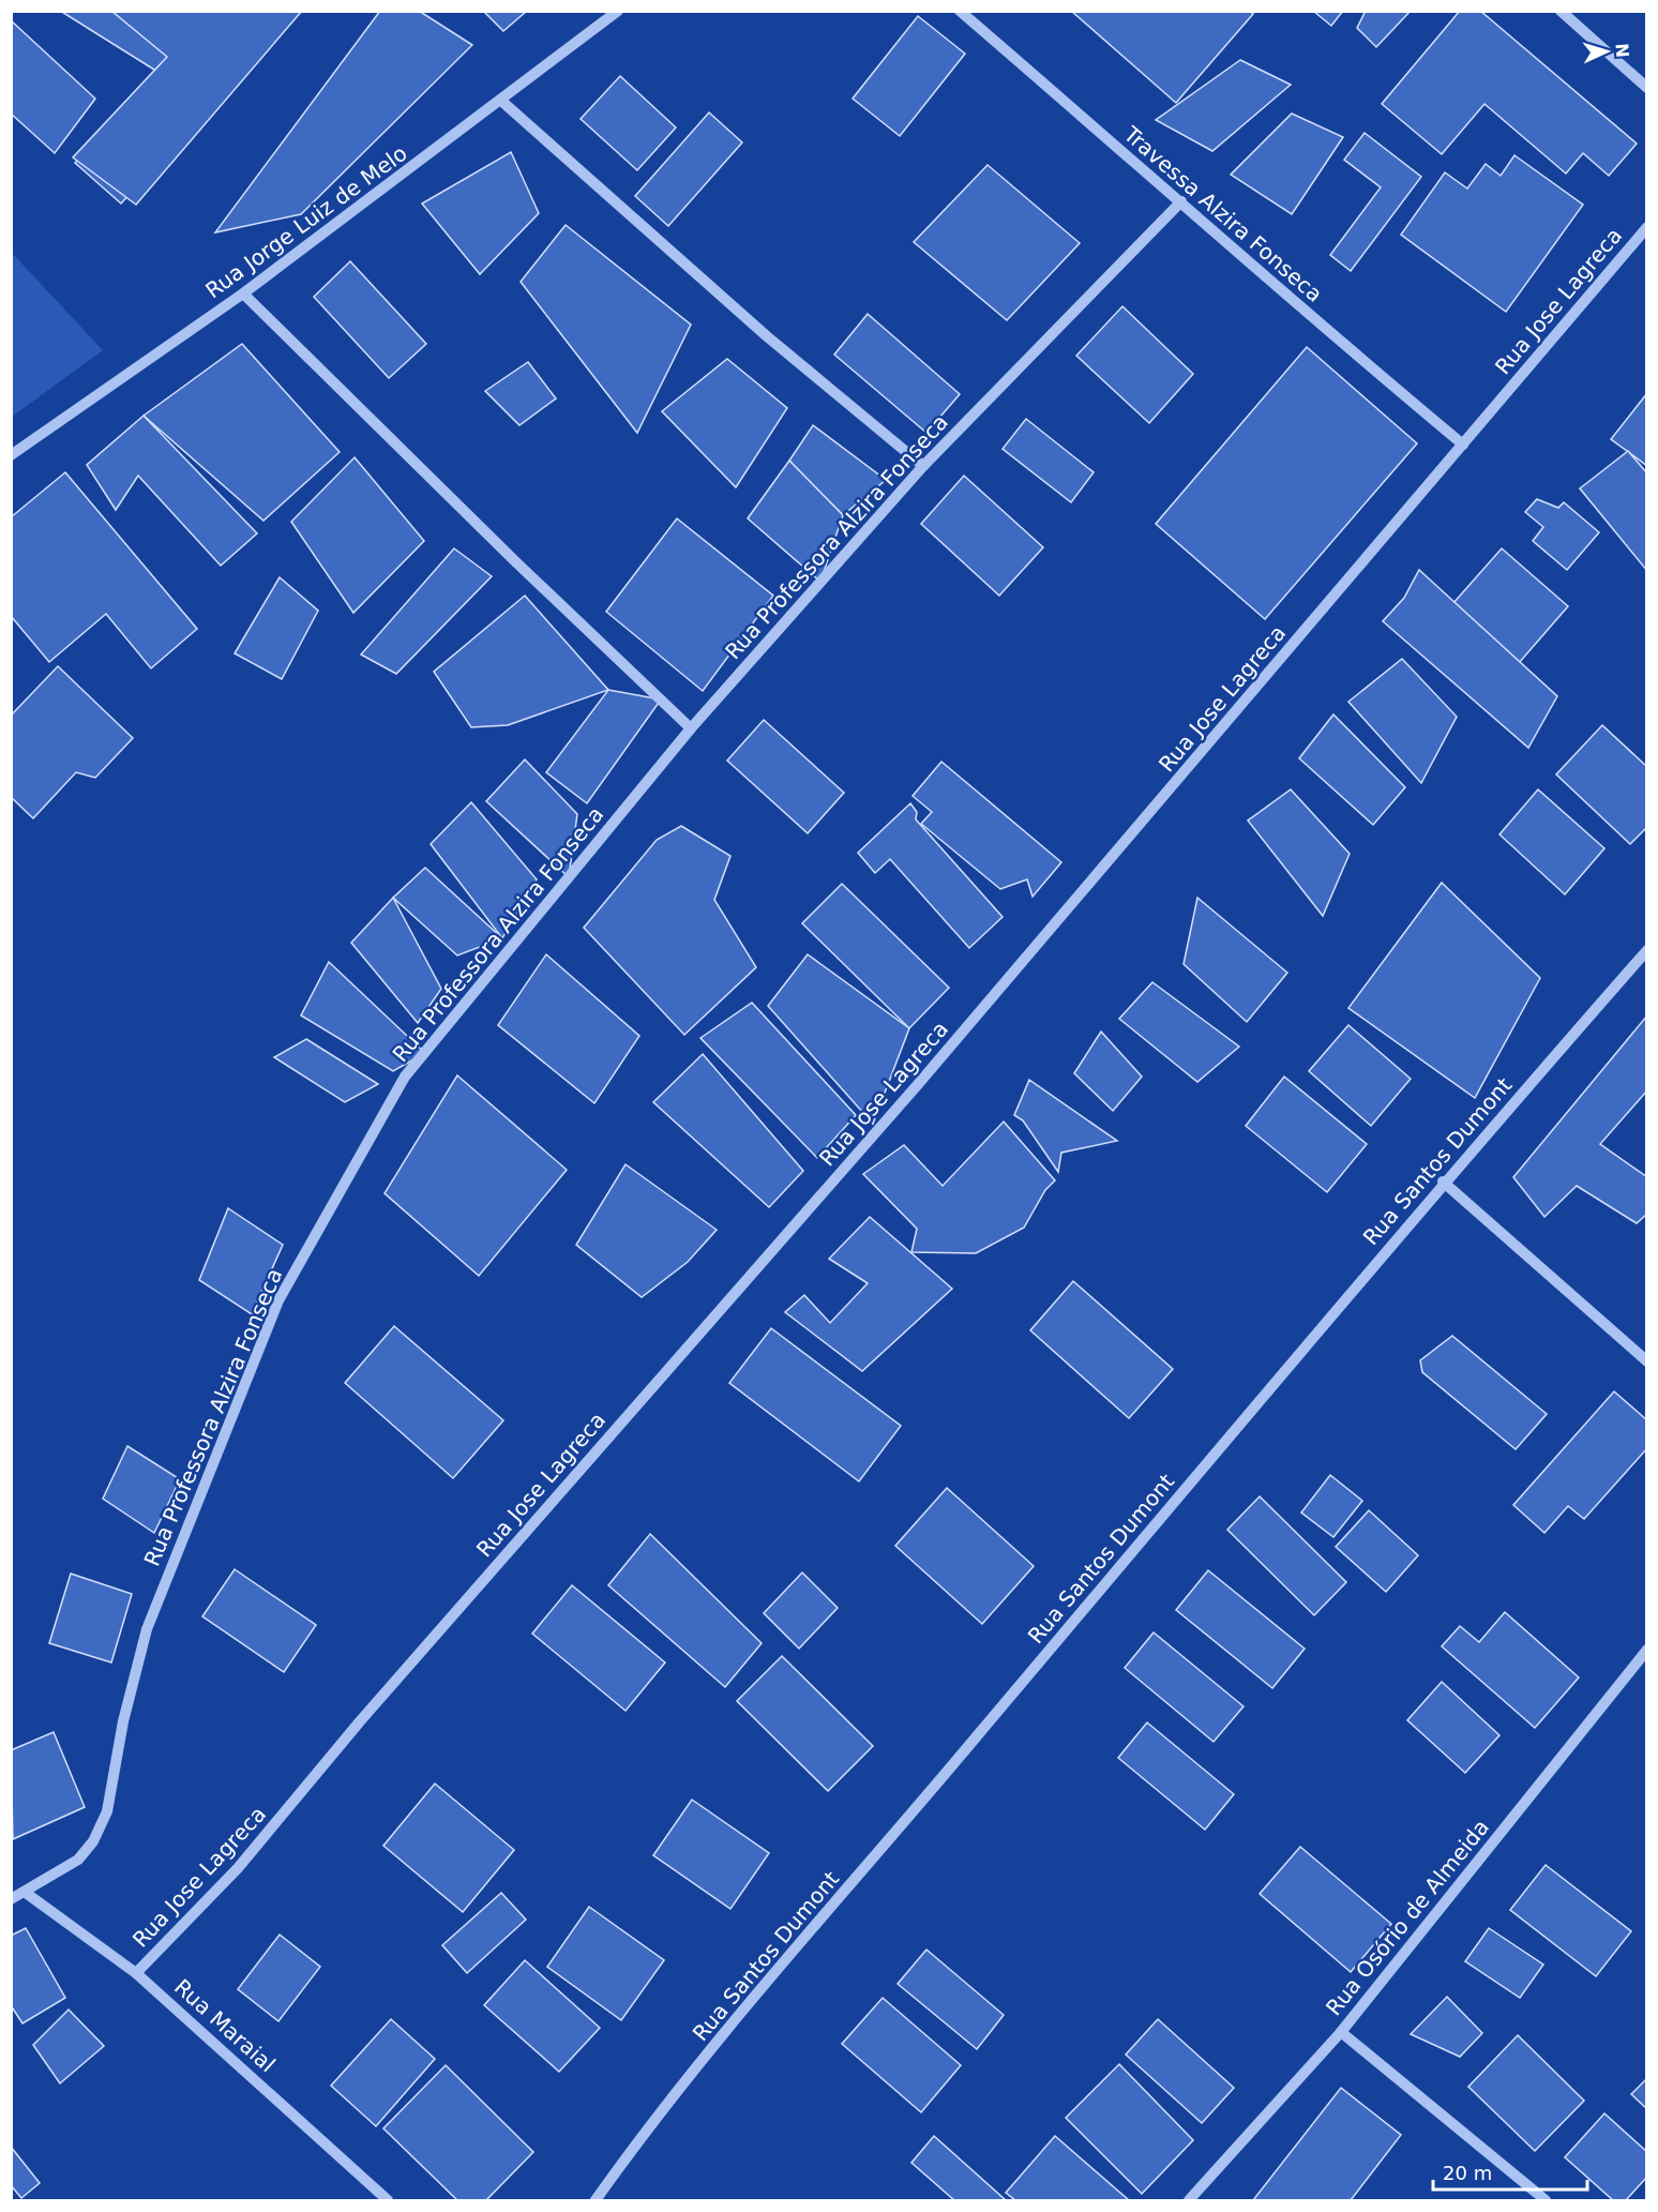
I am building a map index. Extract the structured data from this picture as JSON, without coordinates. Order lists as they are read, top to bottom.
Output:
{
  "streets": {
    "street": [
      "Travessa Alzira Fonseca",
      "Rua Jorge Luiz de Melo",
      "Rua Jose Lagreca",
      "Rua Professora Alzira Fonseca",
      "Rua Santos Dumont",
      "Rua Osório de Almeida",
      "Rua Maraial"
    ]
  },
  "crossings": [
    ["Travessa Alzira Fonseca", "Rua Jose Lagreca"],
    ["Travessa Alzira Fonseca", "Rua Professora Alzira Fonseca"],
    ["Rua Jose Lagreca", "Rua Maraial"],
    ["Rua Professora Alzira Fonseca", "Rua Maraial"]
  ],
  "scale_bar": "20 m",
  "north": "right"
}
